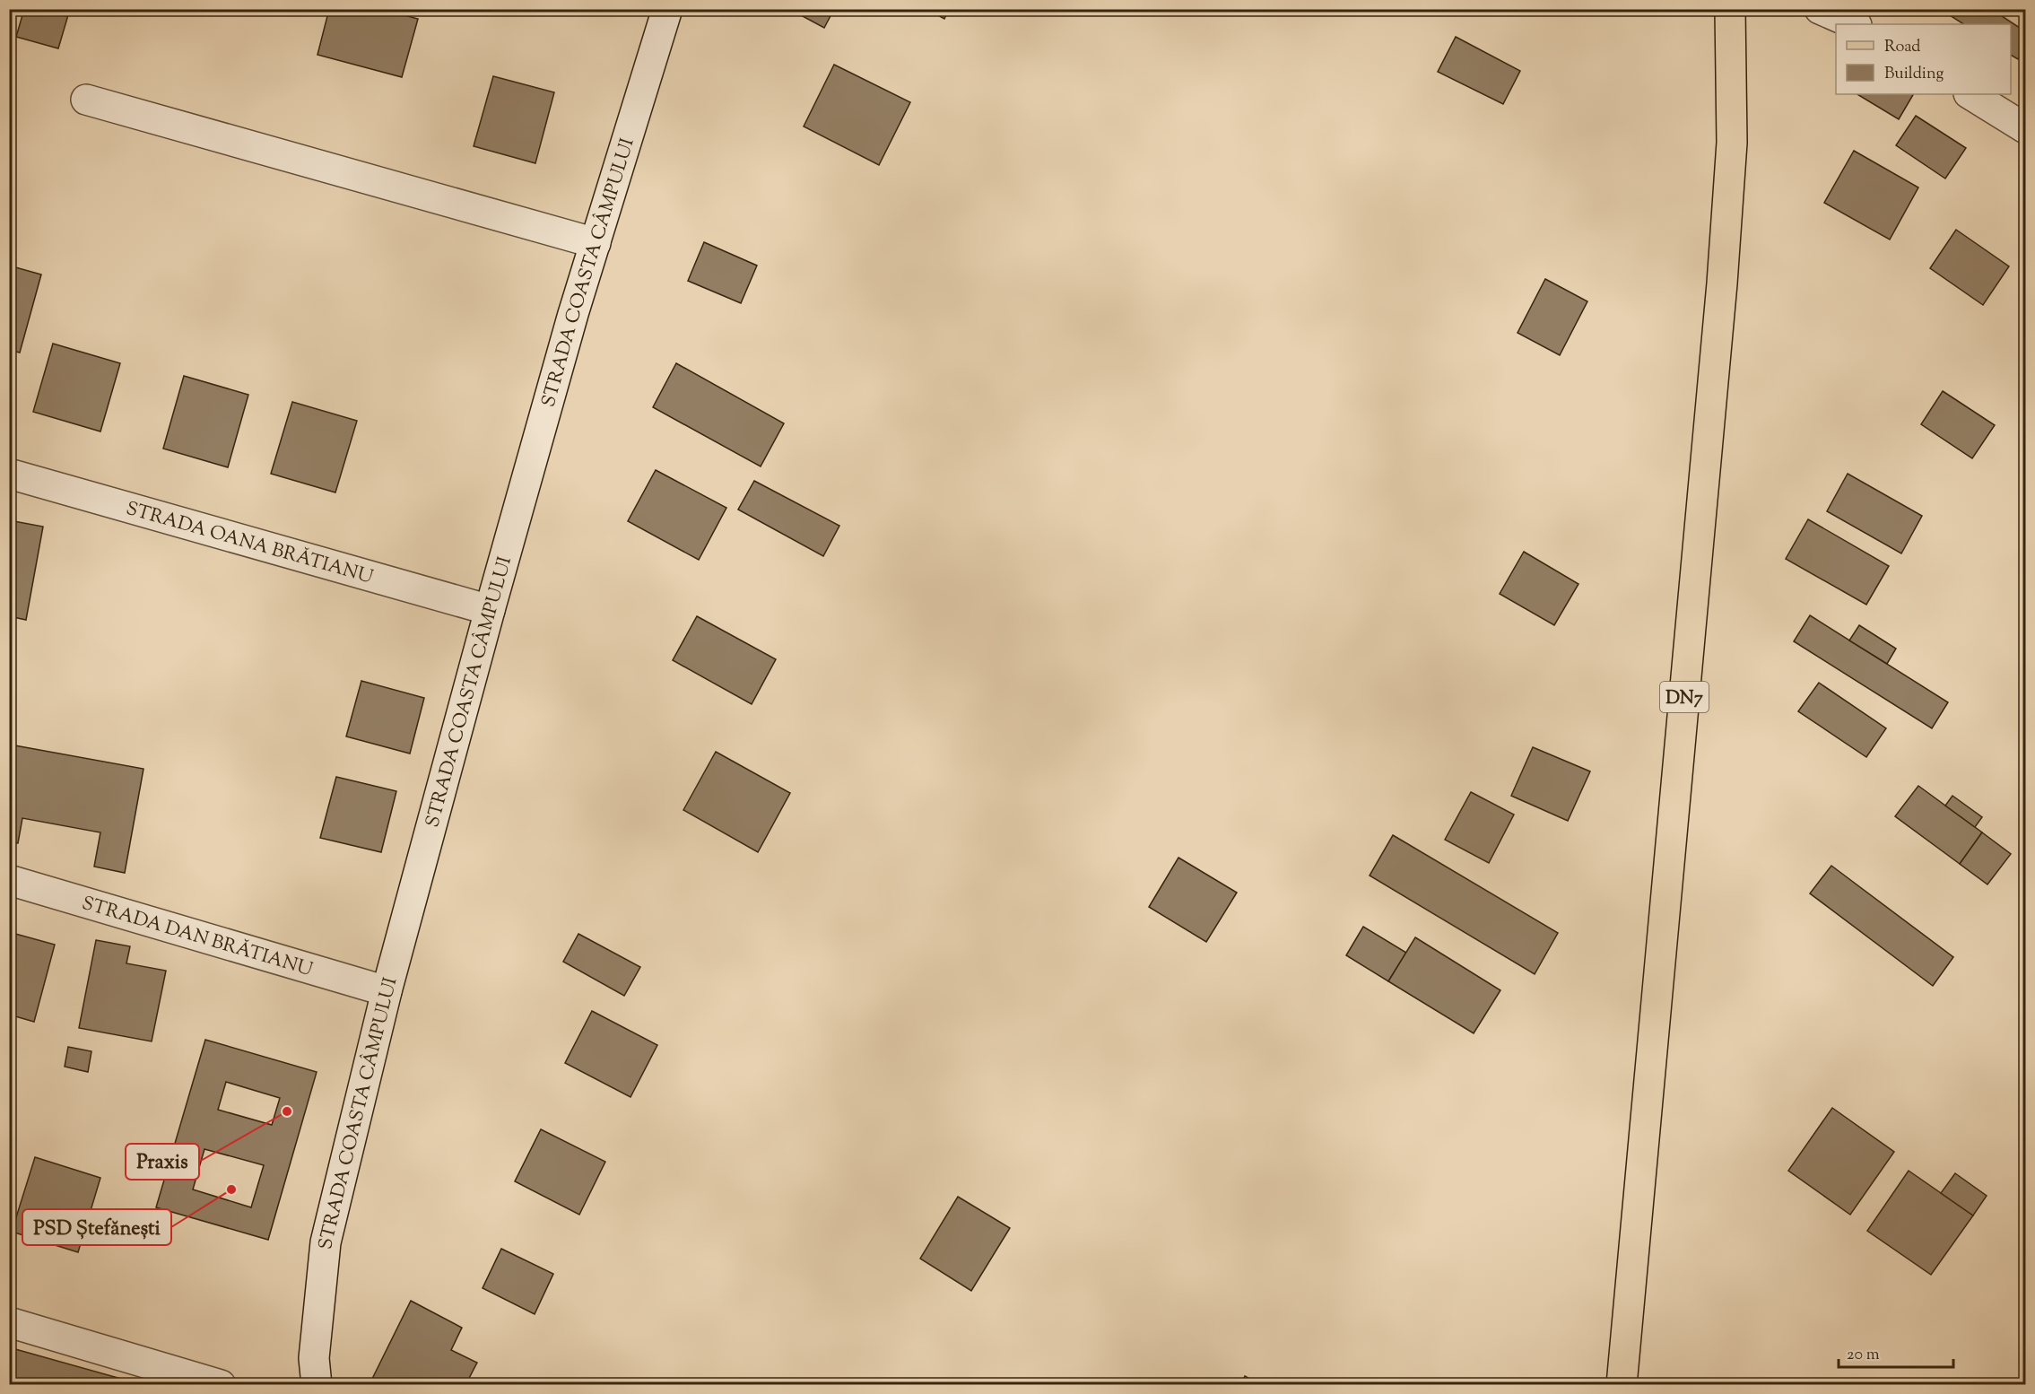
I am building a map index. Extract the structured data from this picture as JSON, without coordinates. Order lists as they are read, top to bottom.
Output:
{
  "streets": {
    "main road": ["DN7"],
    "street": ["STRADA COASTA CÂMPULUI", "STRADA OANA BRĂTIANU", "STRADA DAN BRĂTIANU"]
  },
  "crossings": [
    ["STRADA COASTA CÂMPULUI", "STRADA OANA BRĂTIANU"],
    ["STRADA COASTA CÂMPULUI", "STRADA DAN BRĂTIANU"]
  ],
  "places": ["Praxis", "PSD Ștefănești"],
  "legend": ["Road", "Building"],
  "scale_bar": "20 m"
}
